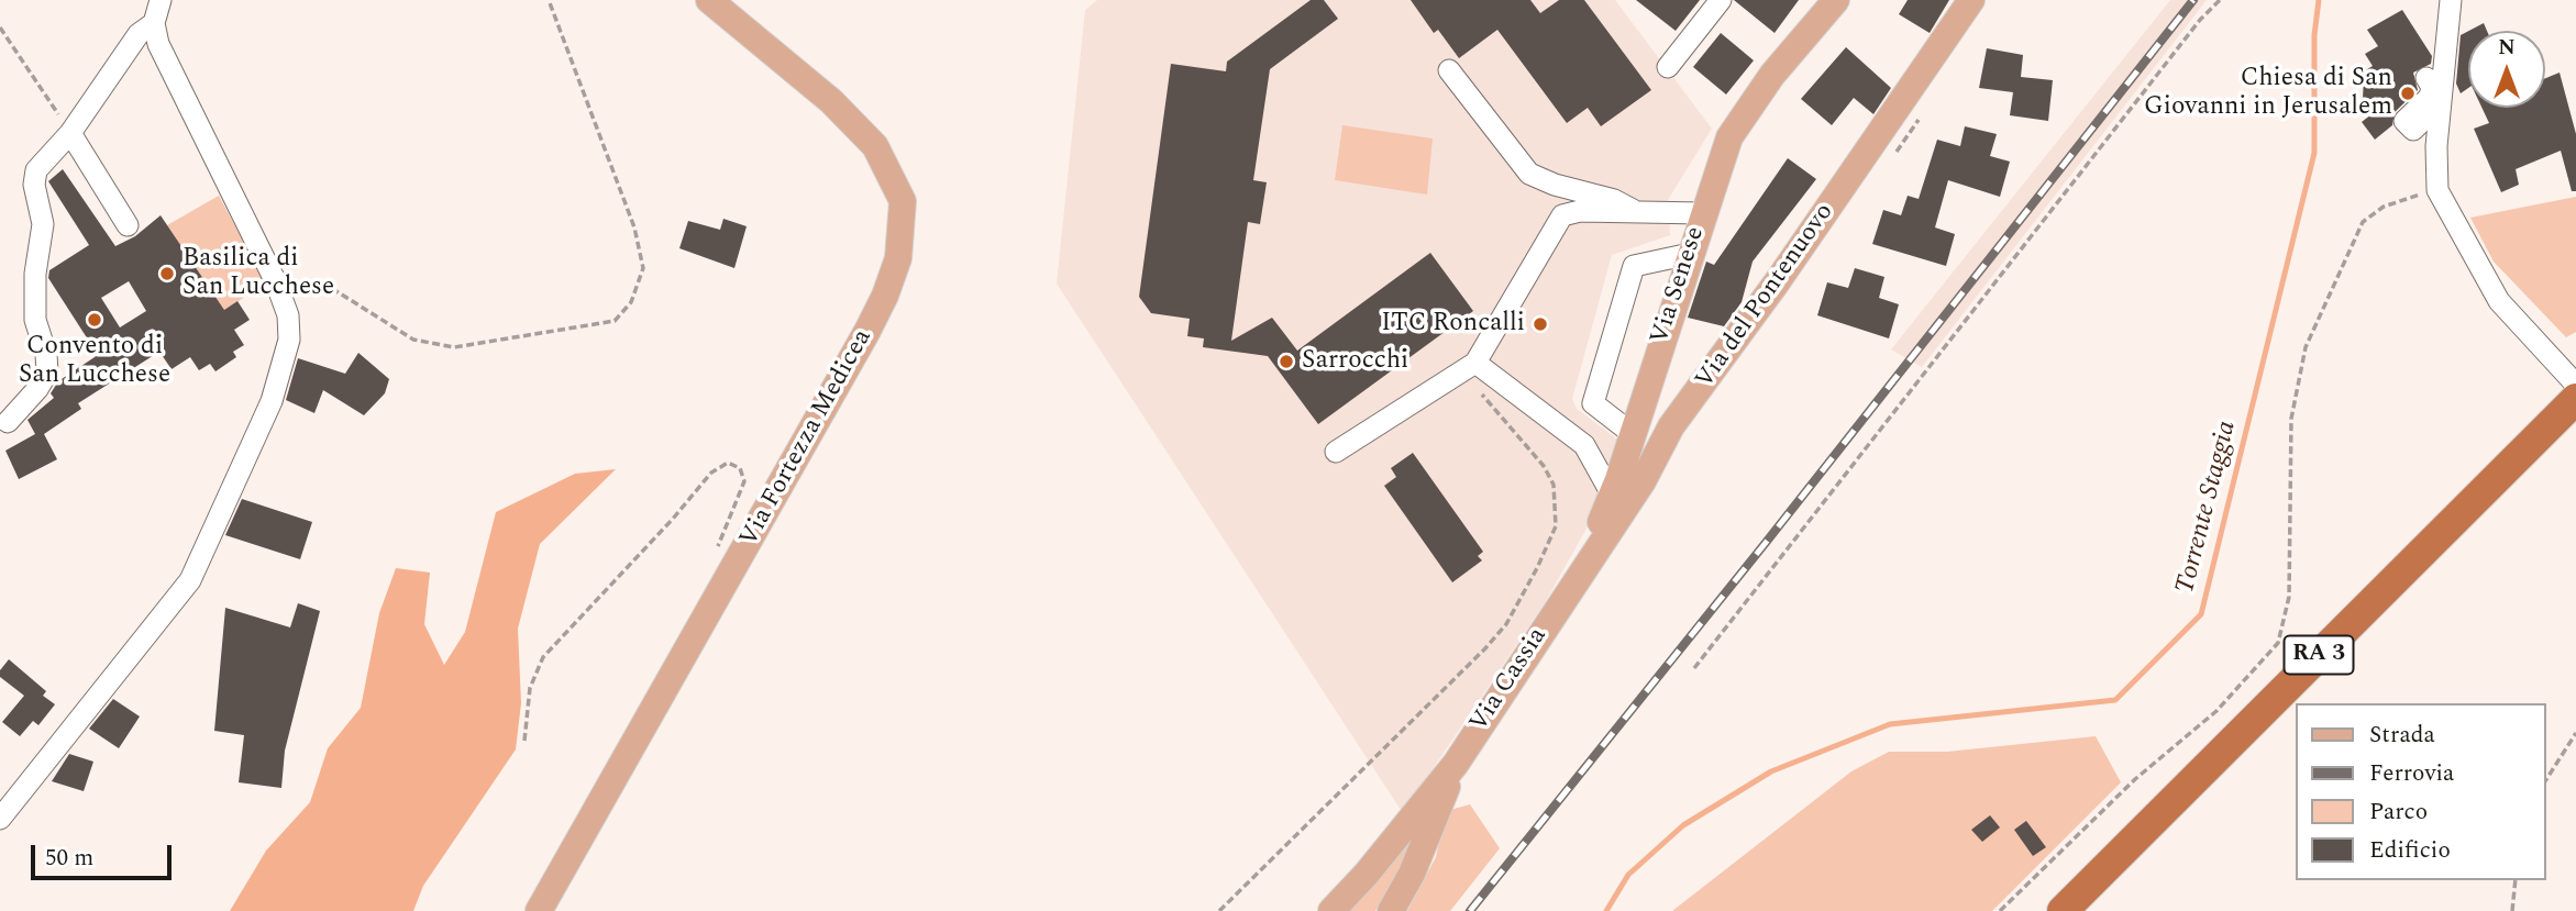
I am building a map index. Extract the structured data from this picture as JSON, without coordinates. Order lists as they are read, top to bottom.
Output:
{
  "streets": {
    "highway": ["RA 3"],
    "main road": [
      "Via Senese",
      "Via del Pontenuovo",
      "Via Fortezza Medicea",
      "Via Cassia"
    ]
  },
  "crossings": [
    ["Via Senese", "Via del Pontenuovo"],
    ["Via Senese", "Via Cassia"],
    ["Via del Pontenuovo", "Via Cassia"]
  ],
  "water": ["Torrente Staggia"],
  "places": [
    "Chiesa di San Giovanni in Jerusalem",
    "Basilica di San Lucchese",
    "Convento di San Lucchese",
    "ITC Roncalli",
    "Sarrocchi"
  ],
  "legend": [
    "Strada",
    "Ferrovia",
    "Parco",
    "Edificio"
  ],
  "scale_bar": "50 m",
  "north": "top"
}
